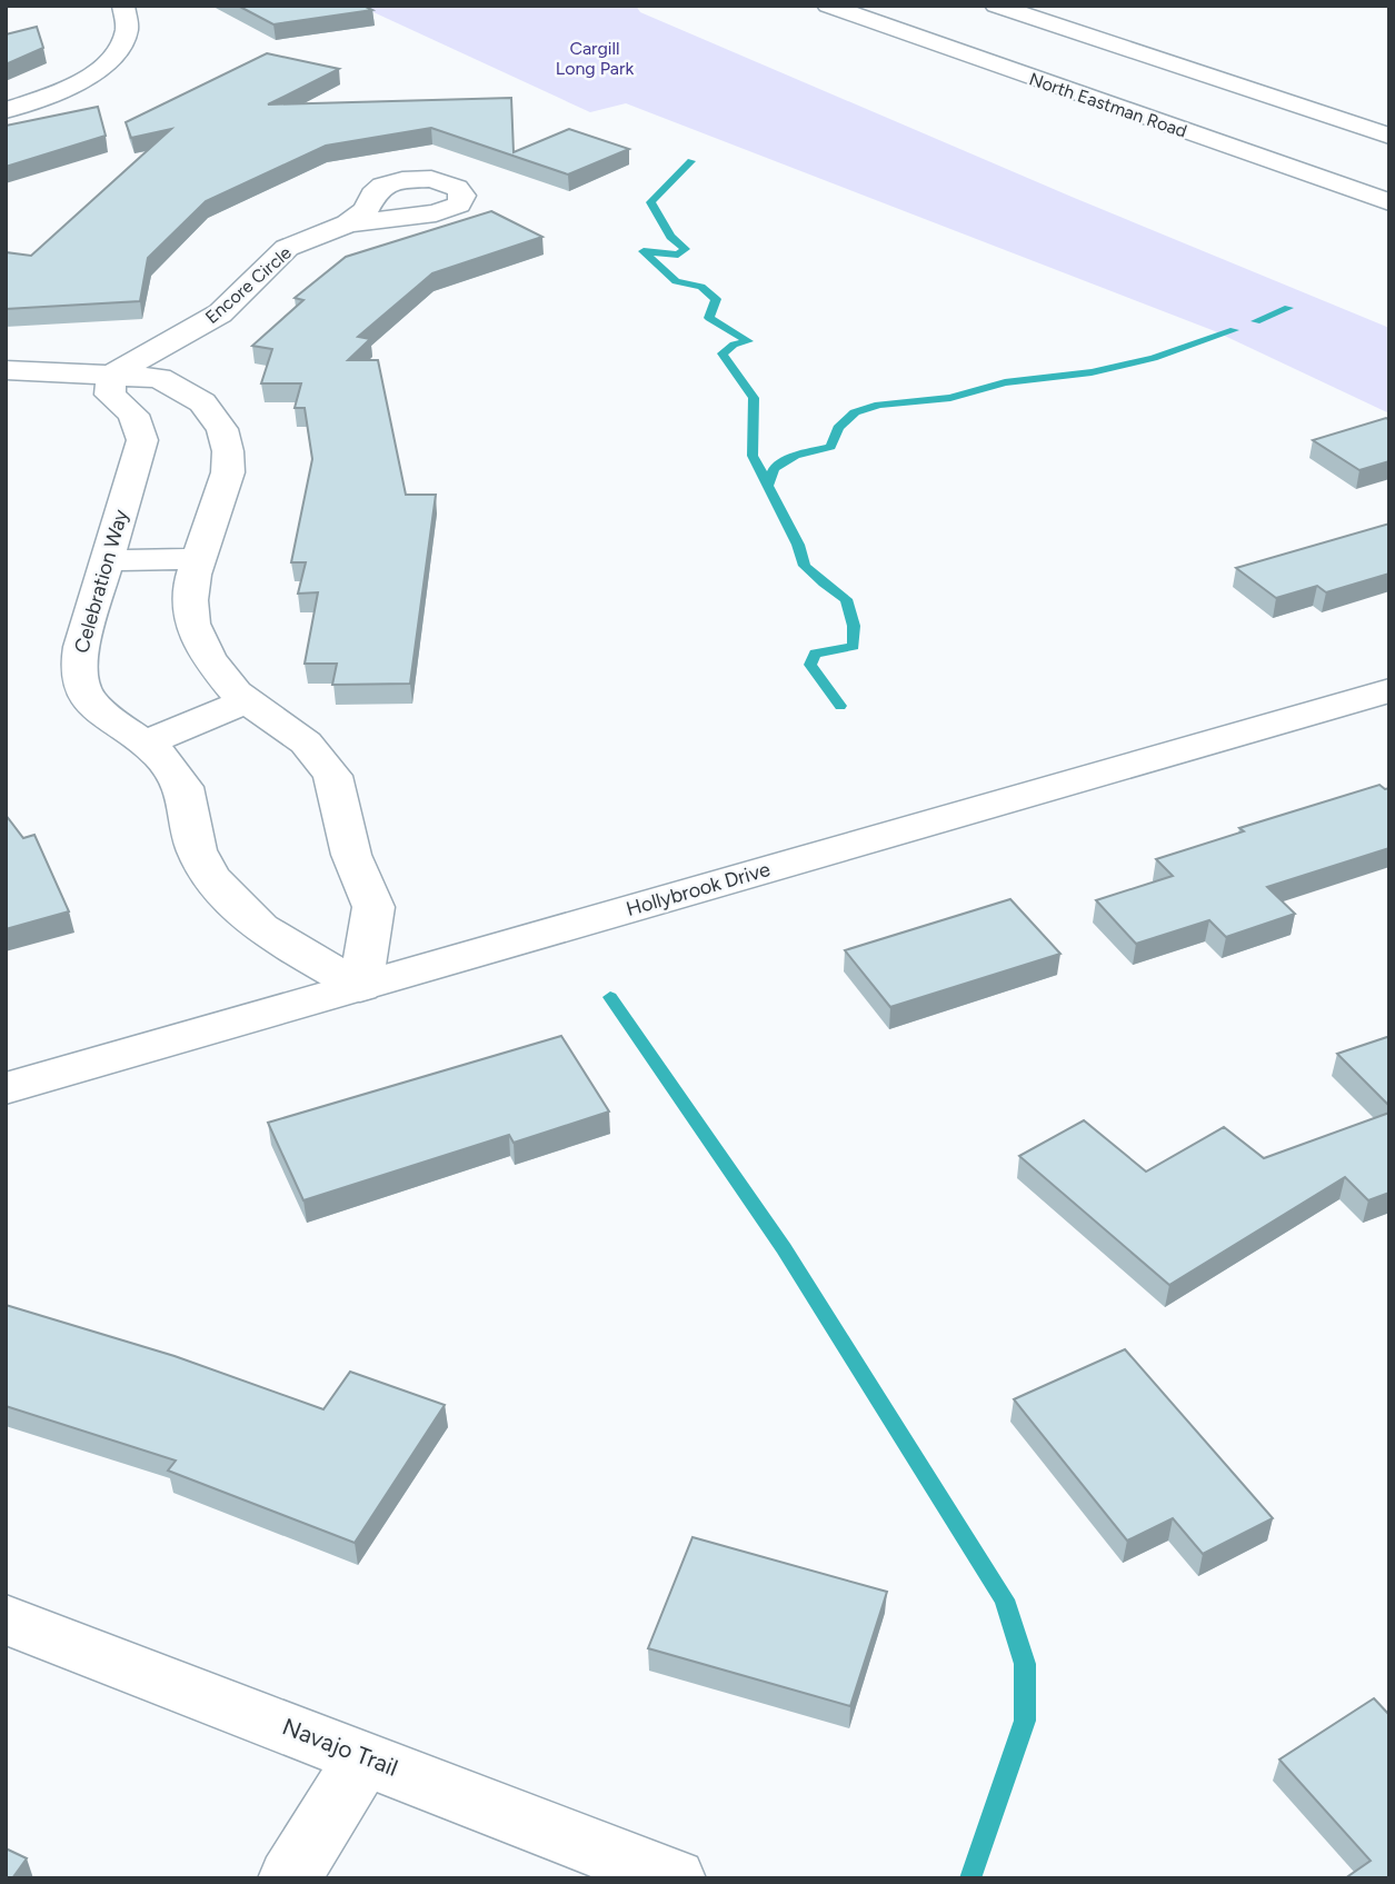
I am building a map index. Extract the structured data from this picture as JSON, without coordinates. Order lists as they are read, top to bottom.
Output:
{
  "streets": {
    "street": [
      "North Eastman Road",
      "Encore Circle",
      "Celebration Way",
      "Hollybrook Drive",
      "Navajo Trail"
    ]
  },
  "crossings": [
    ["Encore Circle", "Celebration Way"],
    ["Celebration Way", "Hollybrook Drive"]
  ],
  "parks": ["Cargill Long Park"]
}
